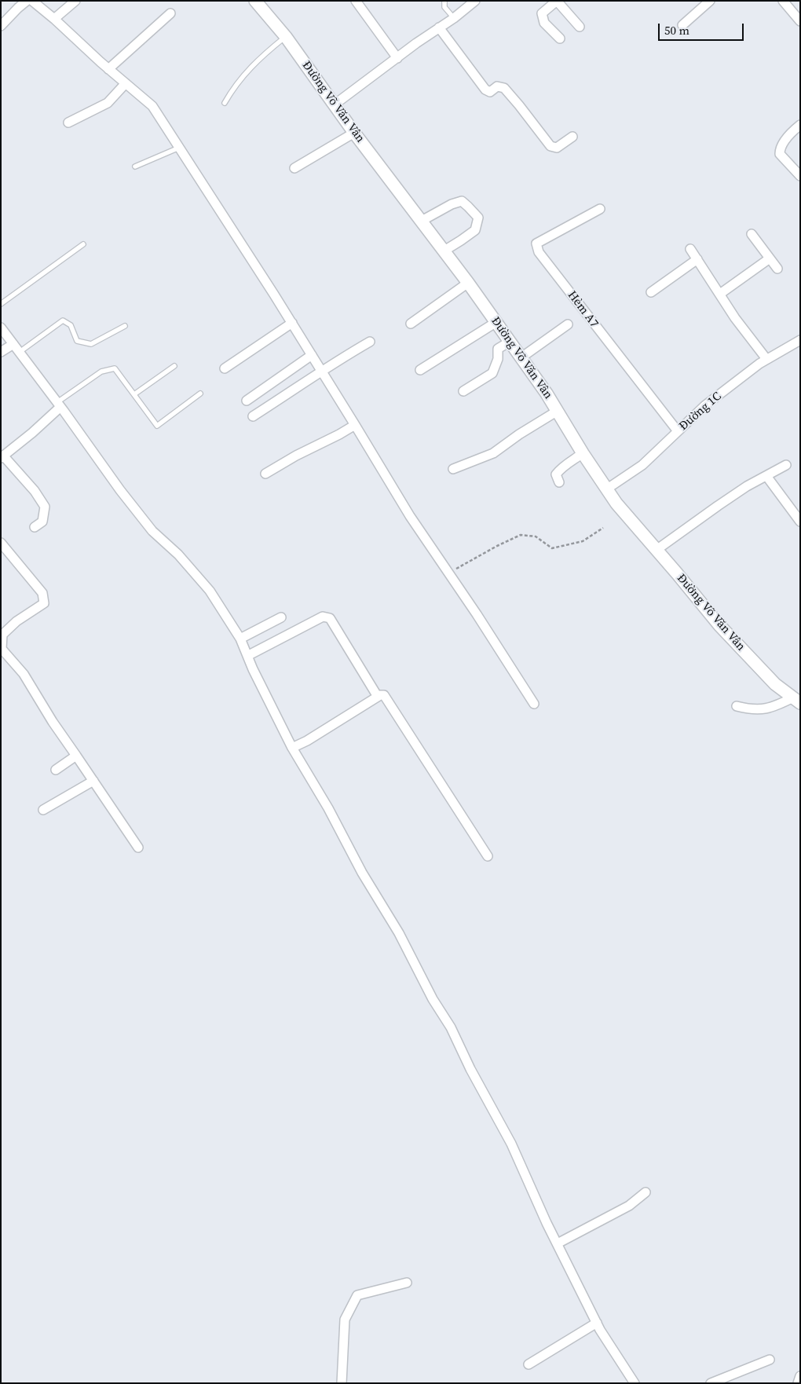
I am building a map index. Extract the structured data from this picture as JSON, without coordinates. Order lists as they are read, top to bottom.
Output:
{
  "streets": {
    "street": ["Đường Võ Văn Vân", "Hẻm A7", "Đường 1C"]
  },
  "crossings": [
    ["Đường Võ Văn Vân", "Đường 1C"],
    ["Hẻm A7", "Đường 1C"]
  ],
  "scale_bar": "50 m"
}
